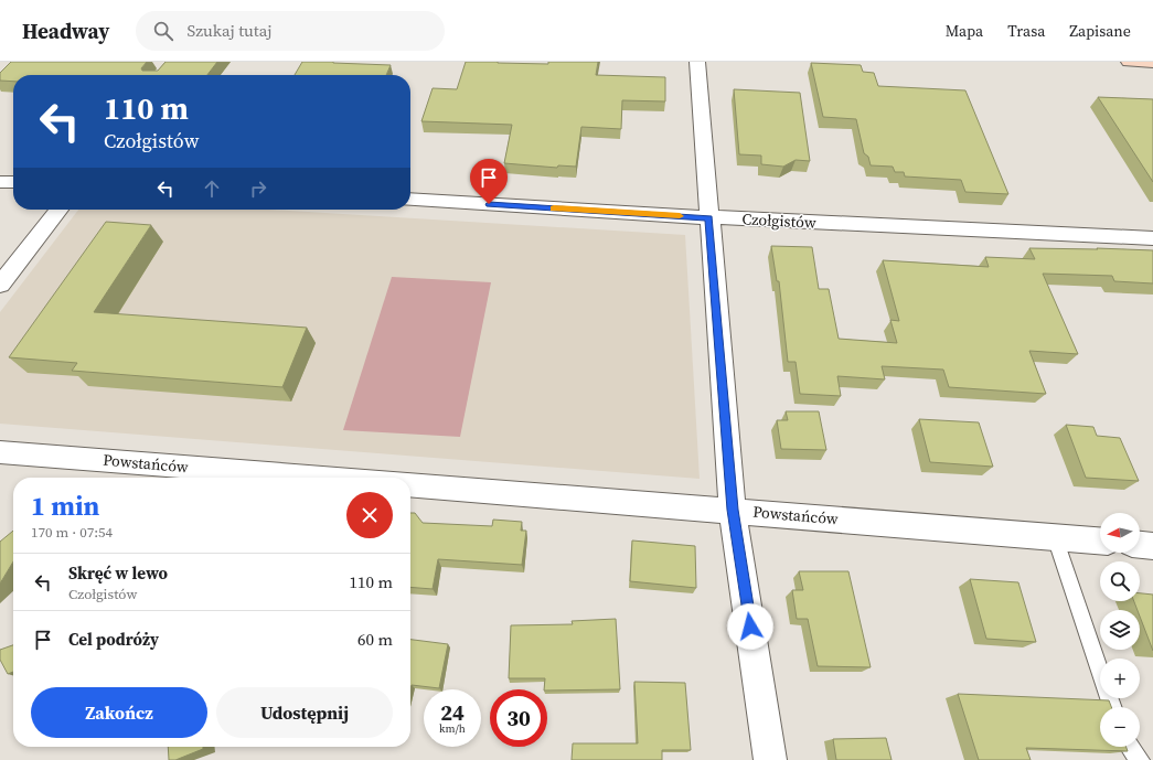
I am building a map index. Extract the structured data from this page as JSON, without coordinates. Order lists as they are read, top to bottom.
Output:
{
  "streets": {
    "street": ["Czołgistów", "Powstańców"]
  },
  "north": "left",
  "page": {
    "header": "Headway",
    "search": "Szukaj tutaj",
    "nav": ["Mapa", "Trasa", "Zapisane"],
    "turn": ["110 m", "Czołgistów"],
    "heading": ["1 min", "170 m · 07:54"],
    "map_buttons": ["+", "−"],
    "list": [
      {
        "name": "Skręć w lewo",
        "note": "Czołgistów",
        "value": "110 m"
      },
      {
        "name": "Cel podróży",
        "value": "60 m"
      }
    ],
    "buttons": ["Zakończ", "Udostępnij"],
    "speed": "24 km/h",
    "limit": "30"
  }
}
